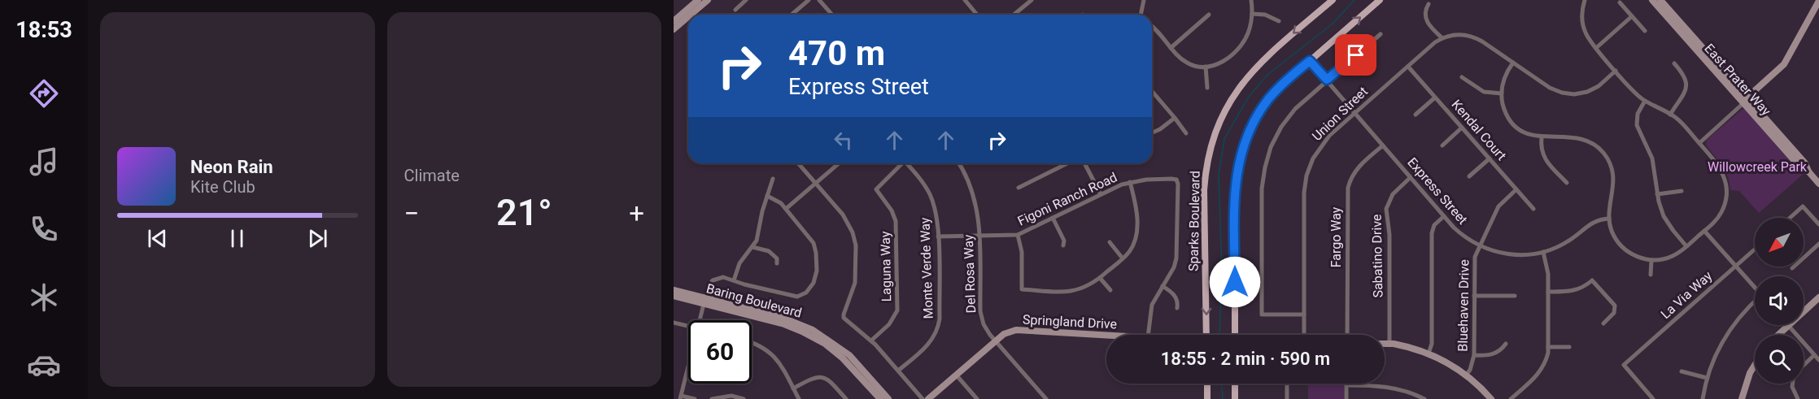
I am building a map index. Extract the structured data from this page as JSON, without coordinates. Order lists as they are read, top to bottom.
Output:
{
  "streets": {
    "main road": ["Sparks Boulevard"],
    "street": [
      "East Prater Way",
      "Union Street",
      "Kendal Court",
      "Express Street",
      "Figoni Ranch Road",
      "Fargo Way",
      "Sabatino Drive",
      "Laguna Way",
      "Monte Verde Way",
      "Del Rosa Way",
      "La Via Way",
      "Baring Boulevard",
      "Bluehaven Drive",
      "Springland Drive"
    ]
  },
  "crossings": [
    ["Union Street", "Kendal Court"],
    ["Union Street", "Express Street"],
    ["Kendal Court", "Bluehaven Drive"],
    ["Express Street", "Fargo Way"],
    ["Express Street", "Sabatino Drive"],
    ["Express Street", "Bluehaven Drive"],
    ["Figoni Ranch Road", "Monte Verde Way"],
    ["Figoni Ranch Road", "Del Rosa Way"],
    ["Sabatino Drive", "Springland Drive"],
    ["Del Rosa Way", "Springland Drive"],
    ["Bluehaven Drive", "Springland Drive"]
  ],
  "parks": ["Willowcreek Park"],
  "north": "bottom left",
  "page": {
    "tabs": "18:53",
    "tile": "Climate",
    "turn": ["470 m", "Express Street"],
    "song": ["Neon Rain", "Kite Club"],
    "heat": ["−", "21°", "+"],
    "limit": "60",
    "trip": "18:55 · 2 min · 590 m"
  }
}
